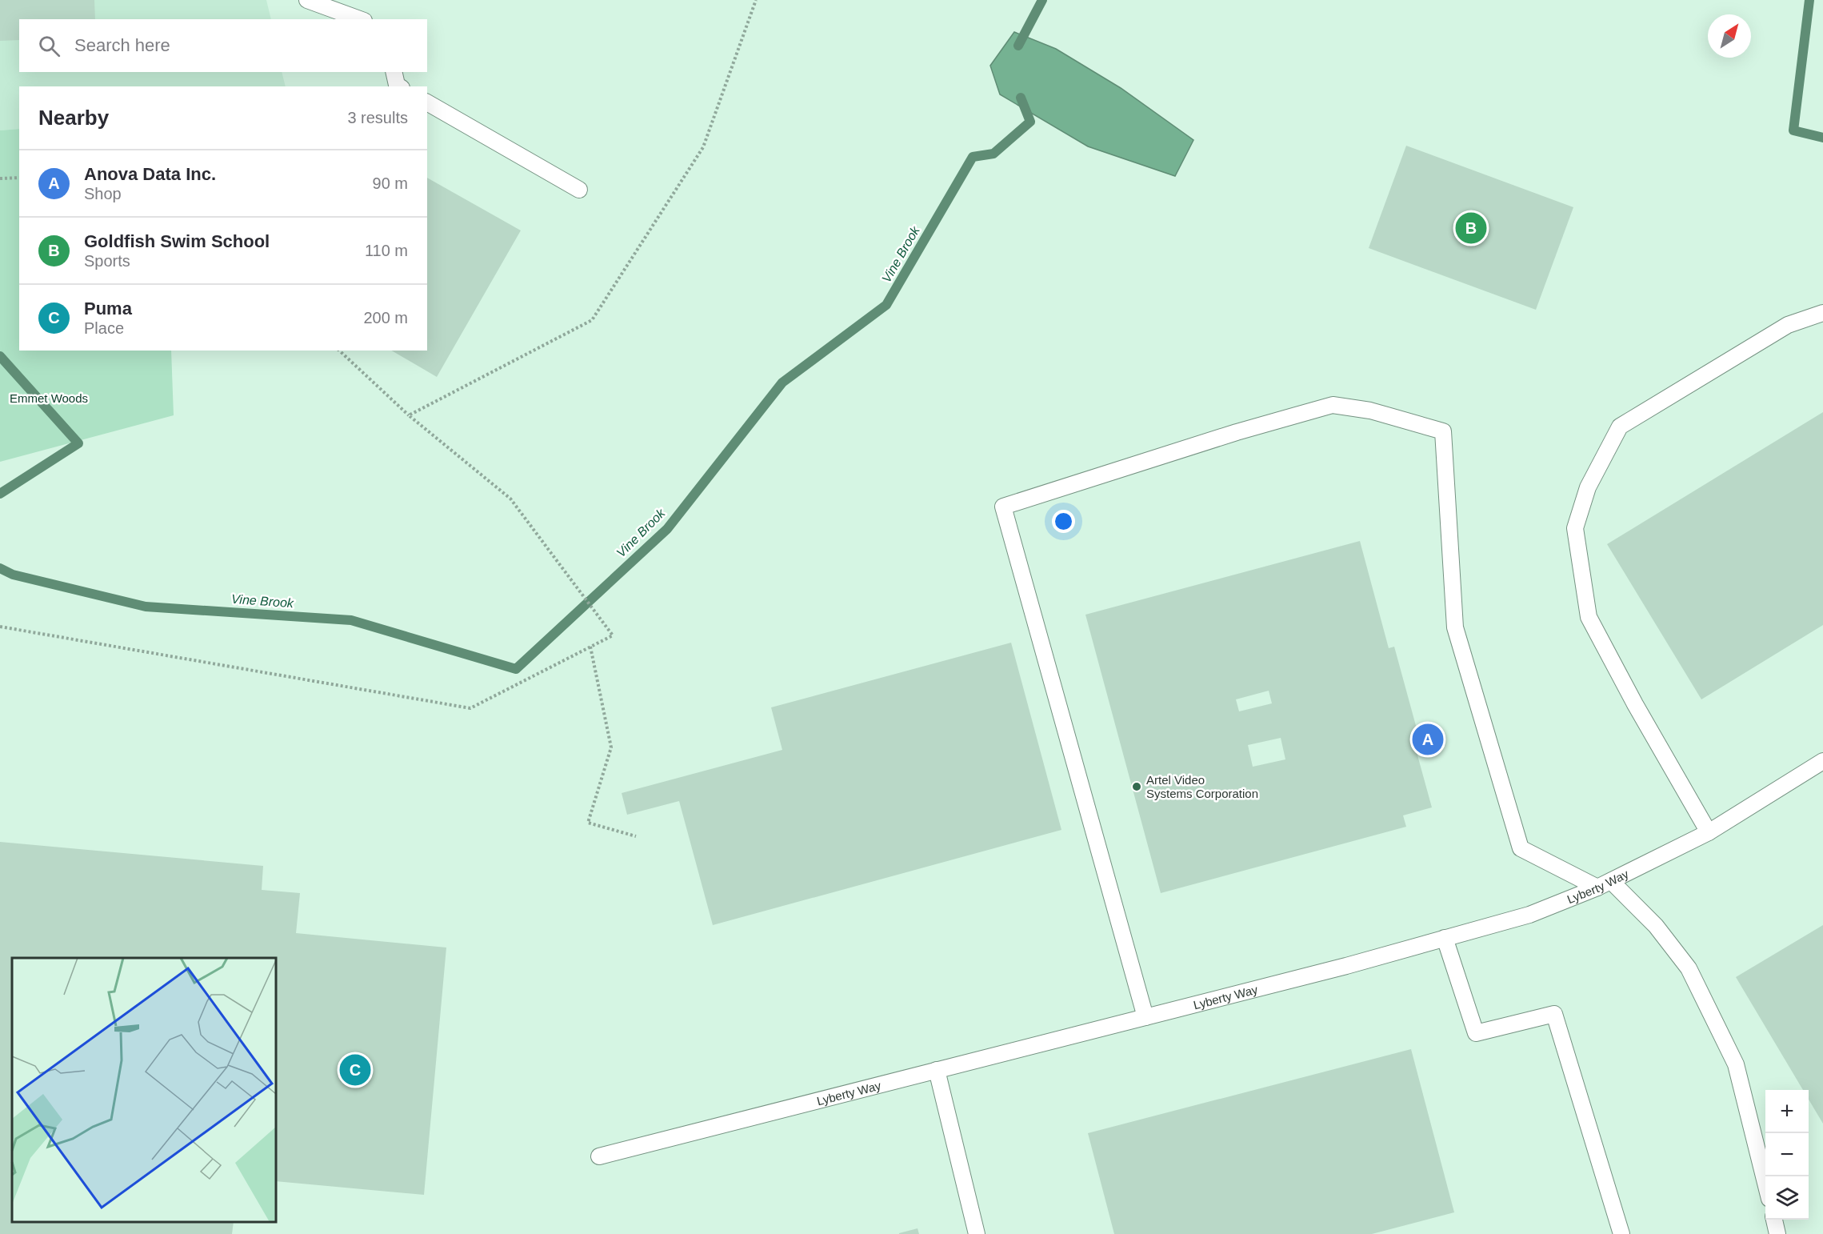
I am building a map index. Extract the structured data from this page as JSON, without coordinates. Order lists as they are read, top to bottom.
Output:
{
  "streets": {
    "lane": ["Lyberty Way"]
  },
  "water": ["Vine Brook"],
  "parks": ["Emmet Woods"],
  "places": ["Artel Video Systems Corporation"],
  "north": "top right",
  "page": {
    "search": "Search here",
    "heading": ["Nearby", "3 results"],
    "list": [
      {
        "mark": "A",
        "name": "Anova Data Inc.",
        "note": "Shop",
        "value": "90 m"
      },
      {
        "mark": "B",
        "name": "Goldfish Swim School",
        "note": "Sports",
        "value": "110 m"
      },
      {
        "mark": "C",
        "name": "Puma",
        "note": "Place",
        "value": "200 m"
      }
    ],
    "pins": ["B", "A", "C"],
    "map_buttons": ["+", "−"]
  }
}
